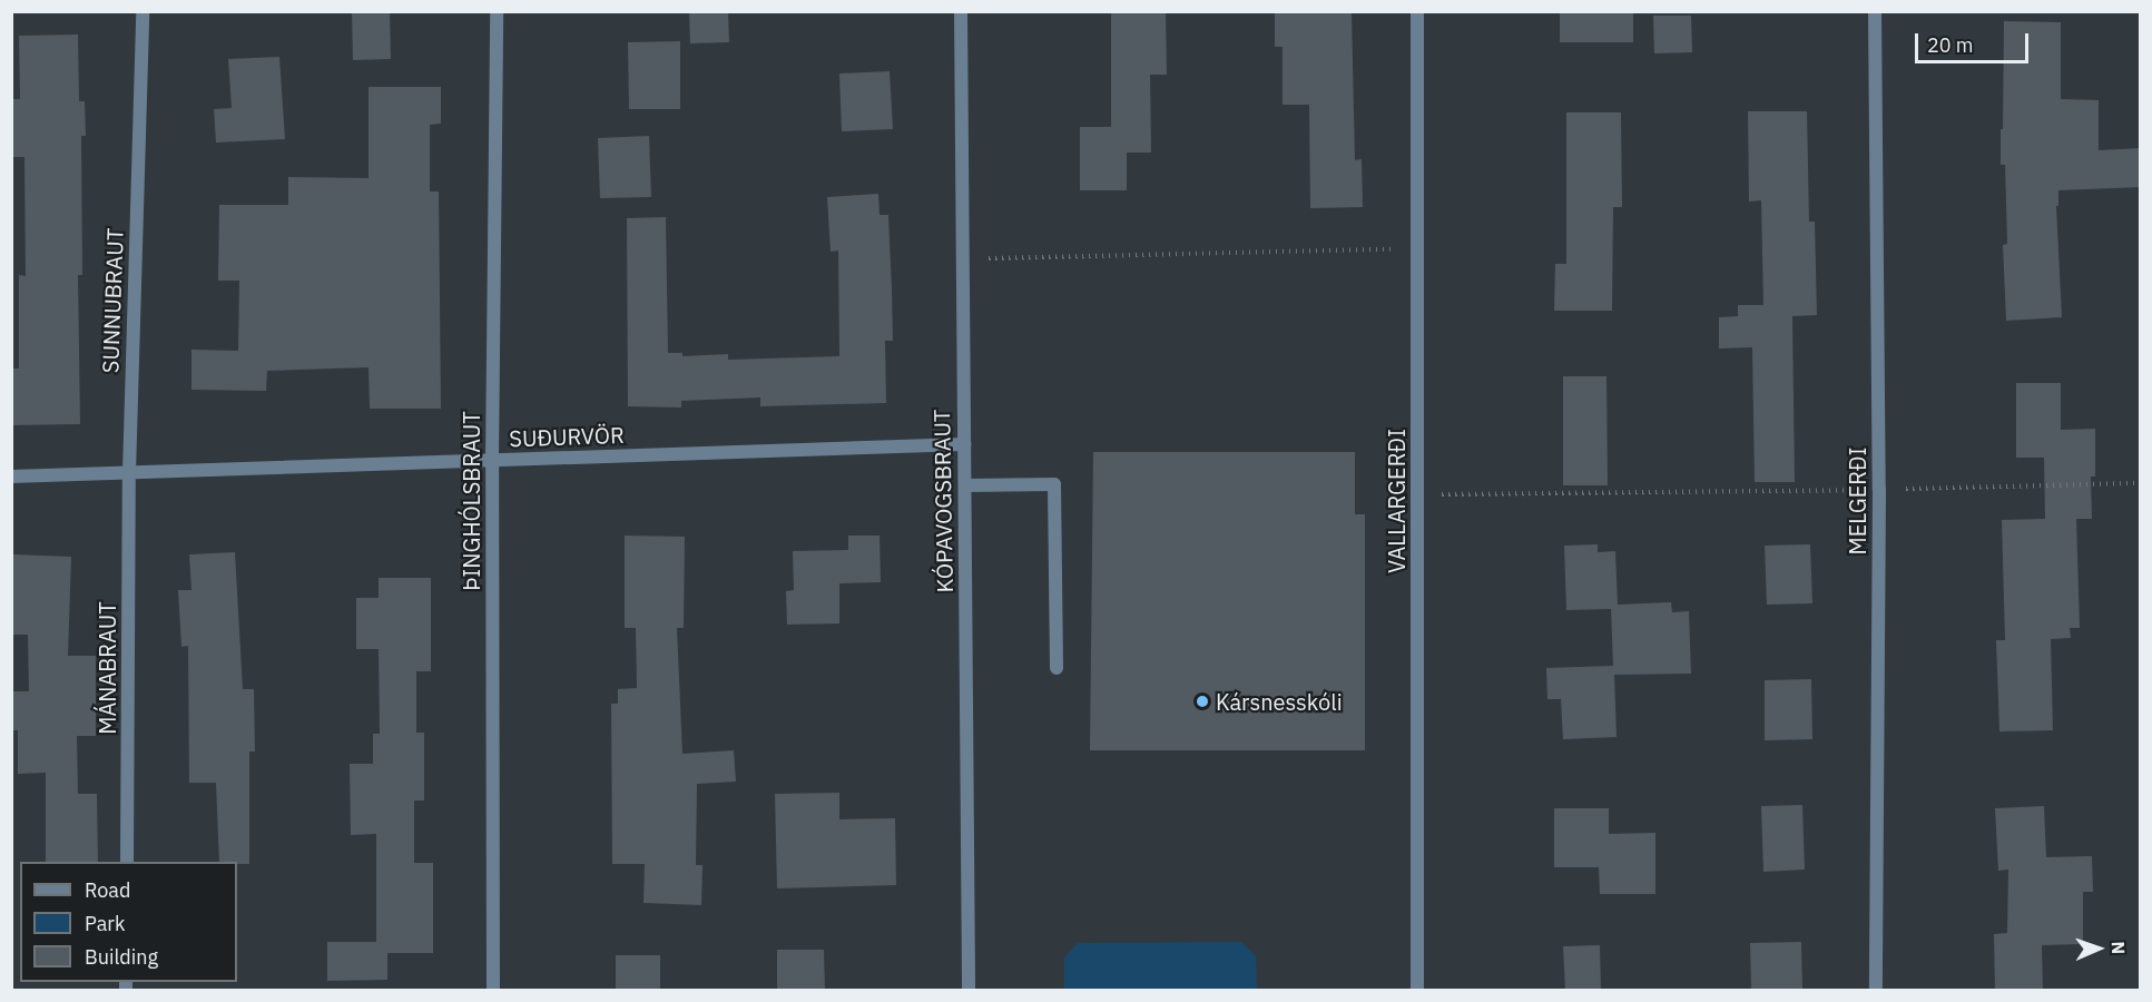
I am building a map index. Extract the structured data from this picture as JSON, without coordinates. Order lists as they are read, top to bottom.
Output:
{
  "streets": {
    "street": [
      "SUNNUBRAUT",
      "SUÐURVÖR",
      "ÞINGHÓLSBRAUT",
      "KÓPAVOGSBRAUT",
      "VALLARGERÐI",
      "MELGERÐI",
      "MÁNABRAUT"
    ]
  },
  "crossings": [
    ["SUNNUBRAUT", "SUÐURVÖR"],
    ["SUNNUBRAUT", "MÁNABRAUT"],
    ["SUÐURVÖR", "ÞINGHÓLSBRAUT"],
    ["SUÐURVÖR", "KÓPAVOGSBRAUT"],
    ["SUÐURVÖR", "MÁNABRAUT"]
  ],
  "places": ["Kársnesskóli"],
  "legend": ["Road", "Park", "Building"],
  "scale_bar": "20 m",
  "north": "right"
}
